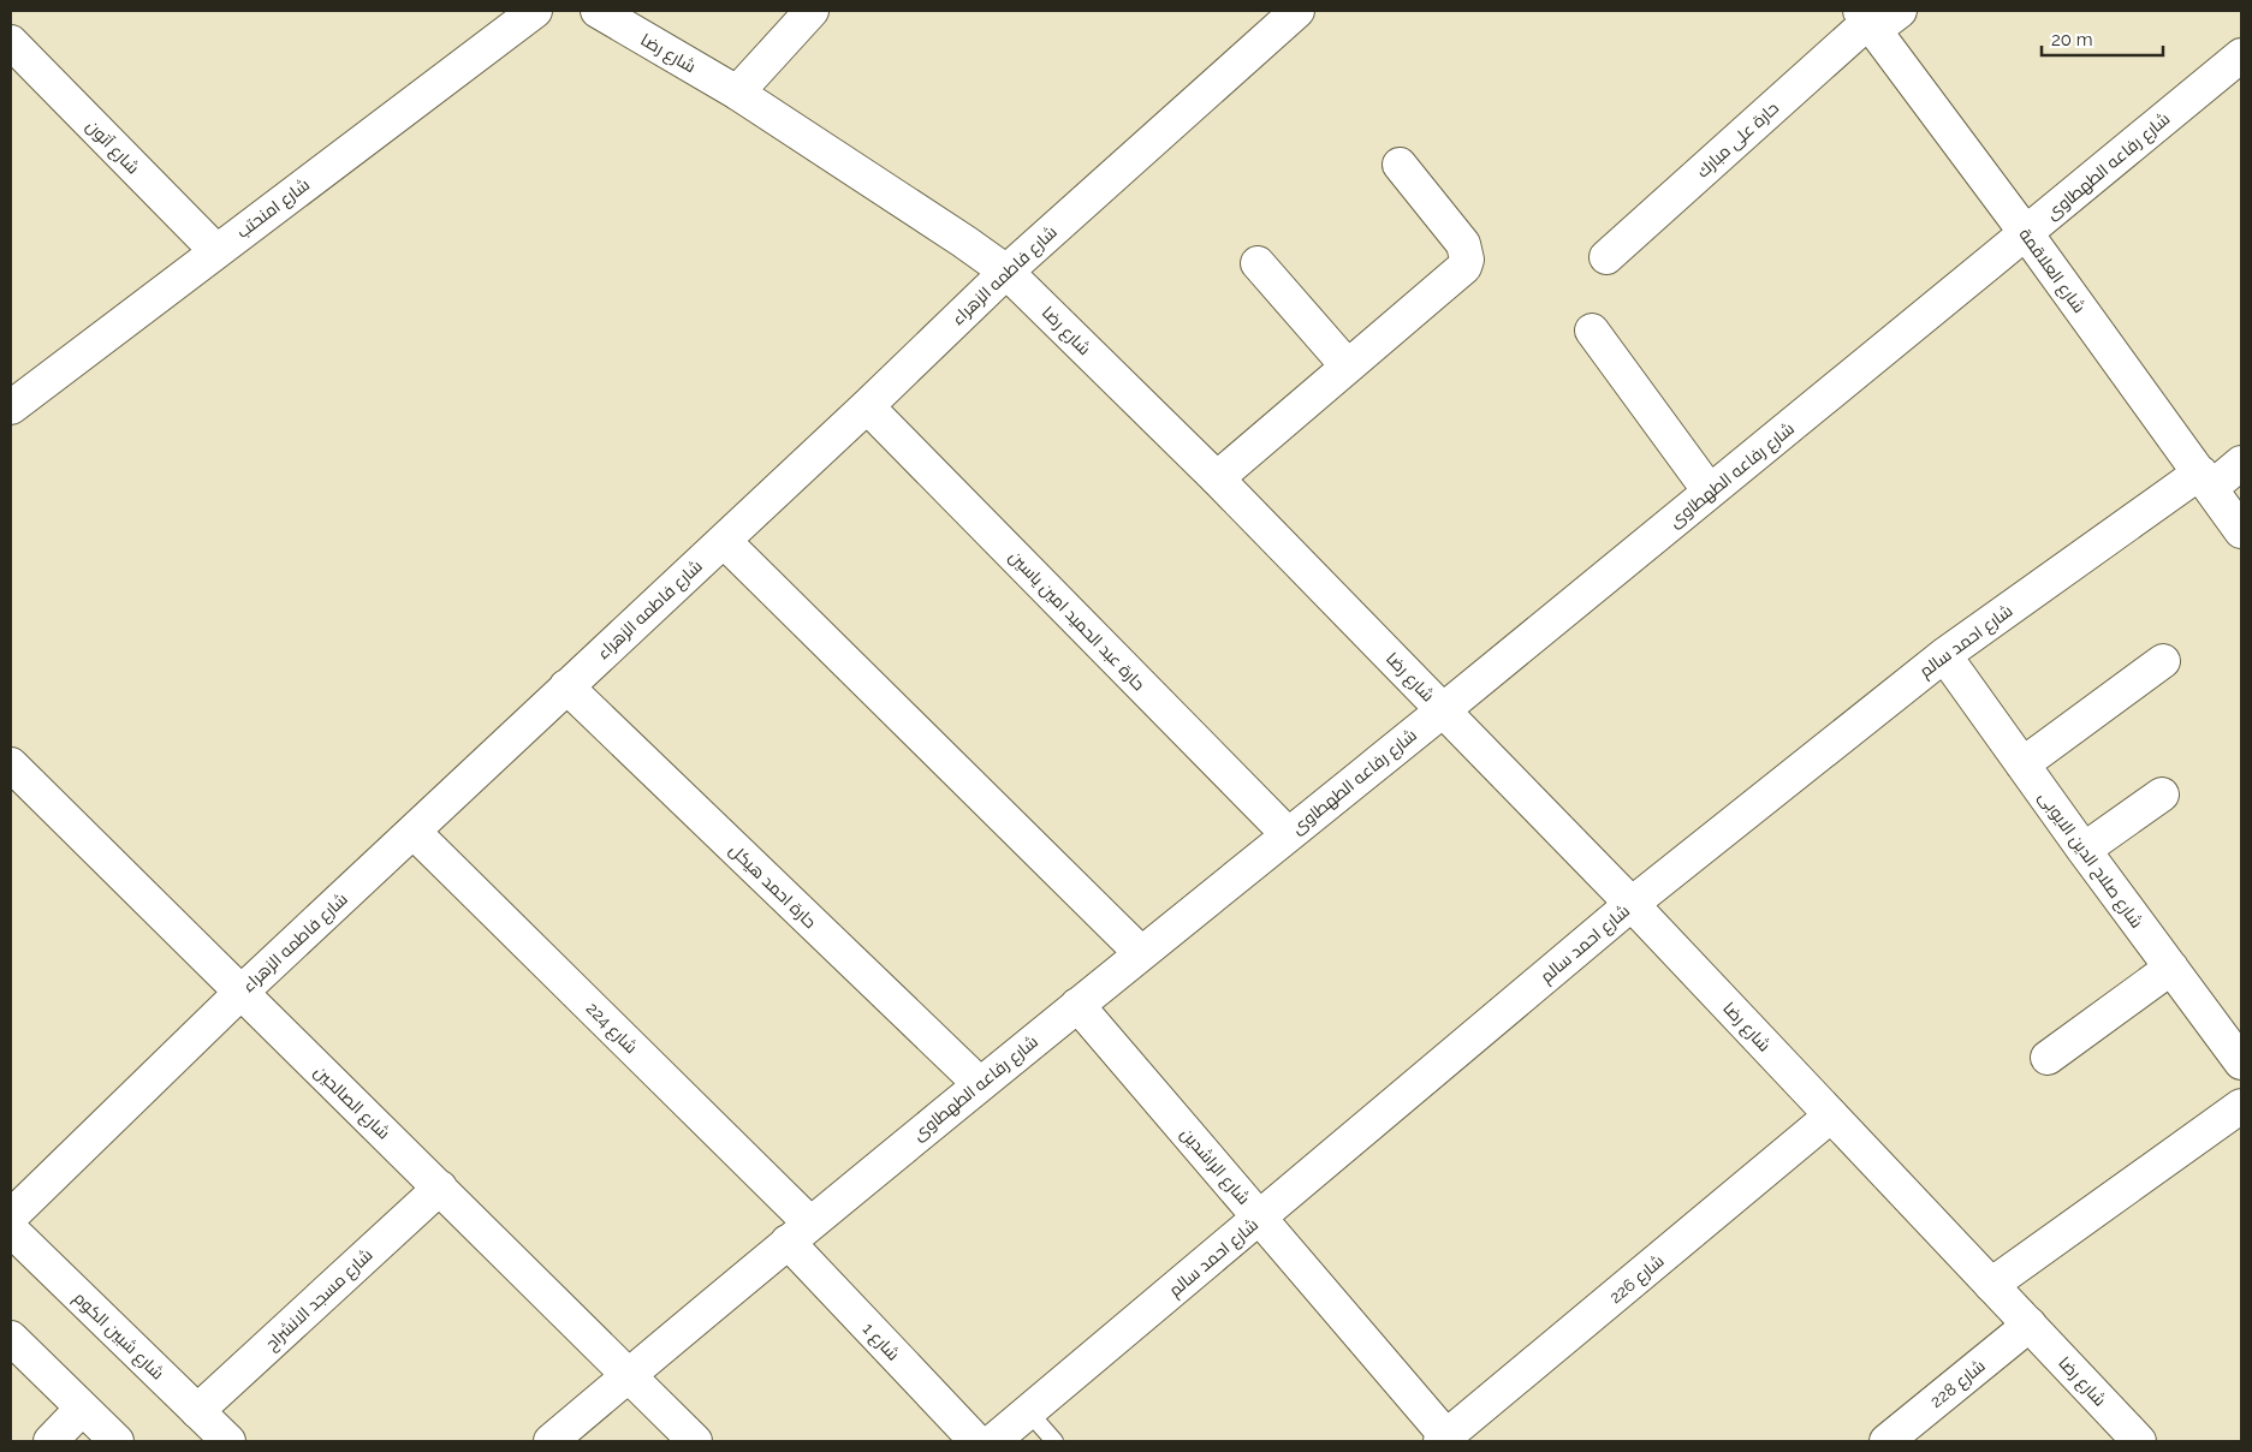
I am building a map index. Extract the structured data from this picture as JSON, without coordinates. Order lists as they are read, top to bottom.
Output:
{
  "streets": {
    "street": [
      "شارع رضا",
      "حارة على مبارك",
      "شارع آتون",
      "شارع رفاعه الطهطاوى",
      "شارع امنحتب",
      "شارع العلاقمة",
      "شارع فاطمه الزهراء",
      "حارة عبد الحميد امين ياسين",
      "شارع احمد سالم",
      "شارع صلاح الدين الايوبى",
      "حارة احمد هيكل",
      "شارع 224",
      "شارع الصالحين",
      "شارع الراشدين",
      "شارع 226",
      "شارع مسجد الانشراح",
      "شارع شبين الكوم",
      "شارع 1",
      "شارع 228"
    ]
  },
  "crossings": [
    ["شارع رضا", "شارع رفاعه الطهطاوى"],
    ["شارع رضا", "شارع فاطمه الزهراء"],
    ["شارع رضا", "شارع احمد سالم"],
    ["شارع رضا", "شارع 226"],
    ["شارع رضا", "شارع 228"],
    ["حارة على مبارك", "شارع العلاقمة"],
    ["شارع آتون", "شارع امنحتب"],
    ["شارع رفاعه الطهطاوى", "شارع العلاقمة"],
    ["شارع رفاعه الطهطاوى", "حارة عبد الحميد امين ياسين"],
    ["شارع رفاعه الطهطاوى", "حارة احمد هيكل"],
    ["شارع رفاعه الطهطاوى", "شارع 224"],
    ["شارع رفاعه الطهطاوى", "شارع الصالحين"],
    ["شارع رفاعه الطهطاوى", "شارع الراشدين"],
    ["شارع رفاعه الطهطاوى", "شارع 1"],
    ["شارع العلاقمة", "شارع احمد سالم"],
    ["شارع فاطمه الزهراء", "حارة عبد الحميد امين ياسين"],
    ["شارع فاطمه الزهراء", "حارة احمد هيكل"],
    ["شارع فاطمه الزهراء", "شارع 224"],
    ["شارع فاطمه الزهراء", "شارع الصالحين"],
    ["شارع احمد سالم", "شارع صلاح الدين الايوبى"],
    ["شارع احمد سالم", "شارع الراشدين"],
    ["شارع 224", "شارع 1"],
    ["شارع الصالحين", "شارع مسجد الانشراح"],
    ["شارع الراشدين", "شارع 226"],
    ["شارع مسجد الانشراح", "شارع شبين الكوم"]
  ],
  "scale_bar": "20 m"
}
